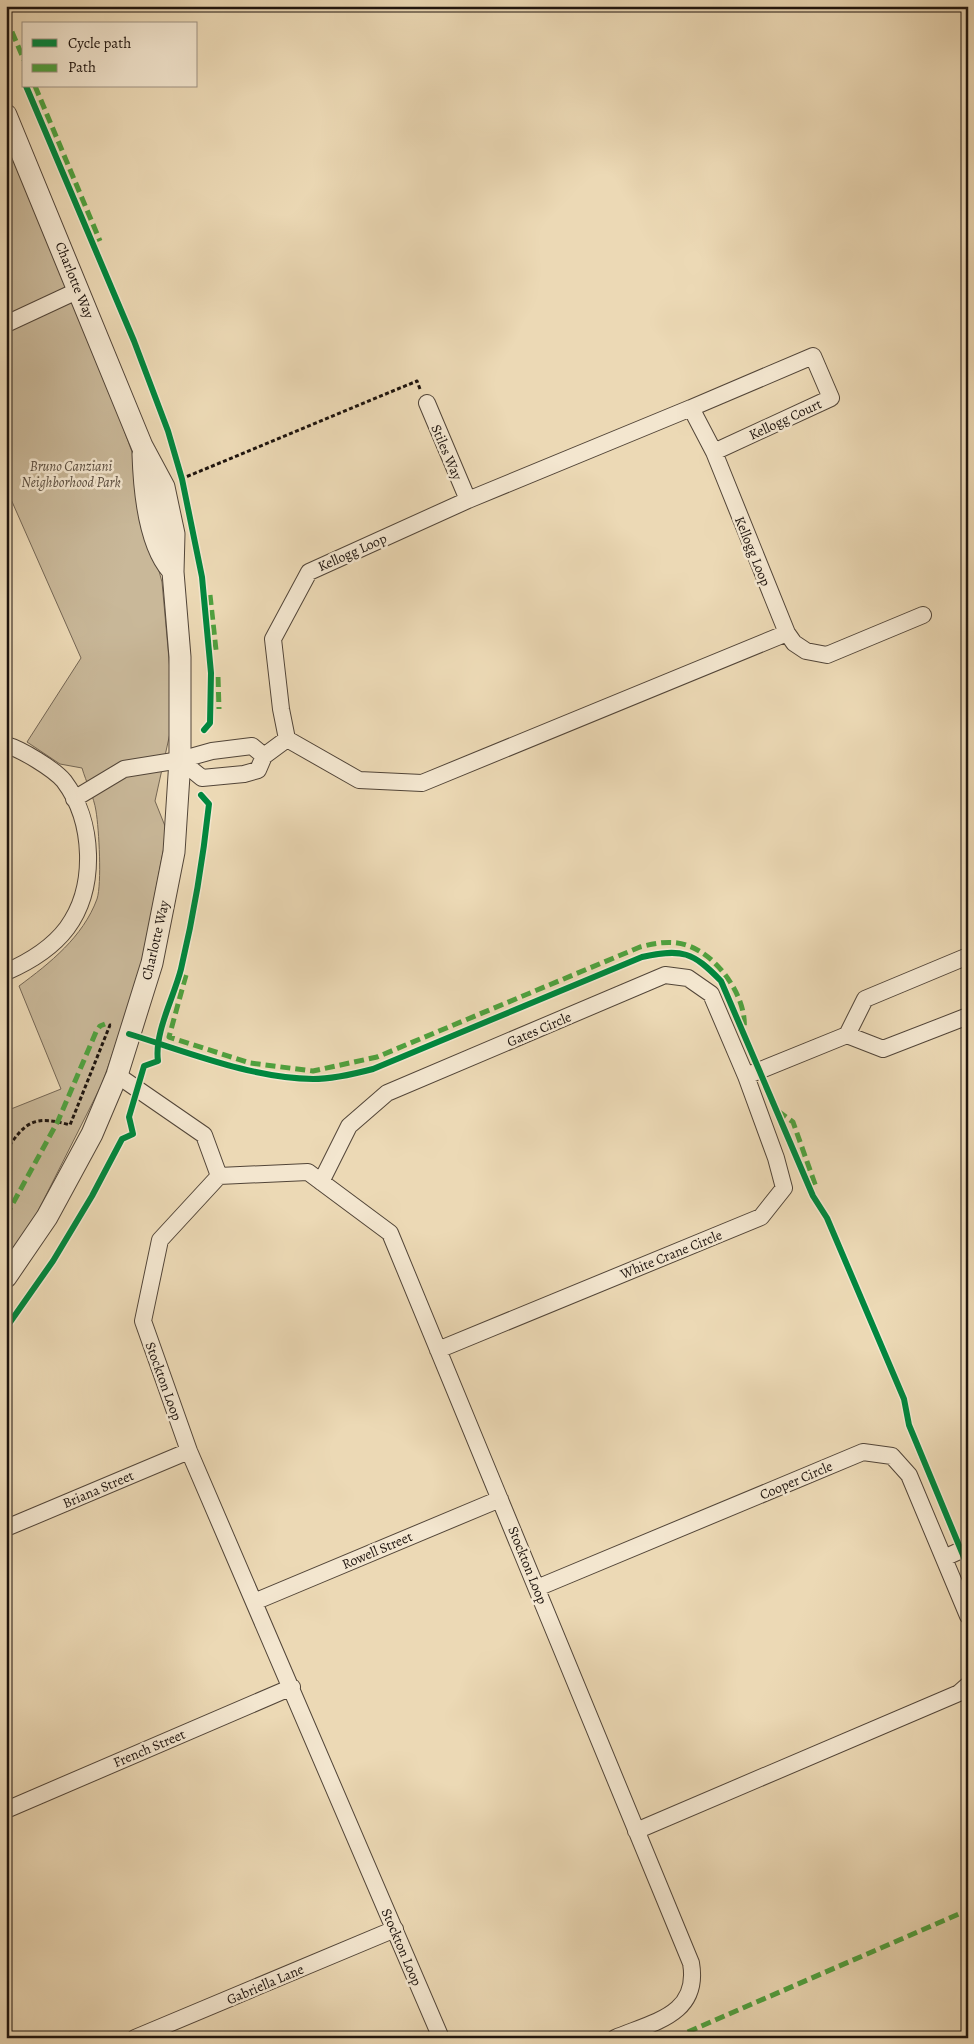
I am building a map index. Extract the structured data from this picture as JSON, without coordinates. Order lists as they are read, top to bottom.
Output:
{
  "streets": {
    "street": [
      "Charlotte Way",
      "Kellogg Court",
      "Stiles Way",
      "Kellogg Loop",
      "Gates Circle",
      "White Crane Circle",
      "Stockton Loop",
      "Cooper Circle",
      "Briana Street",
      "Rowell Street",
      "French Street",
      "Gabriella Lane"
    ]
  },
  "crossings": [
    ["Kellogg Court", "Kellogg Loop"],
    ["Stiles Way", "Kellogg Loop"],
    ["Gates Circle", "White Crane Circle"],
    ["Gates Circle", "Stockton Loop"],
    ["White Crane Circle", "Stockton Loop"],
    ["Stockton Loop", "Cooper Circle"],
    ["Stockton Loop", "Briana Street"],
    ["Stockton Loop", "Rowell Street"],
    ["Stockton Loop", "French Street"],
    ["Stockton Loop", "Gabriella Lane"]
  ],
  "parks": ["Bruno Canziani Neighborhood Park"],
  "legend": ["Cycle path", "Path"]
}
